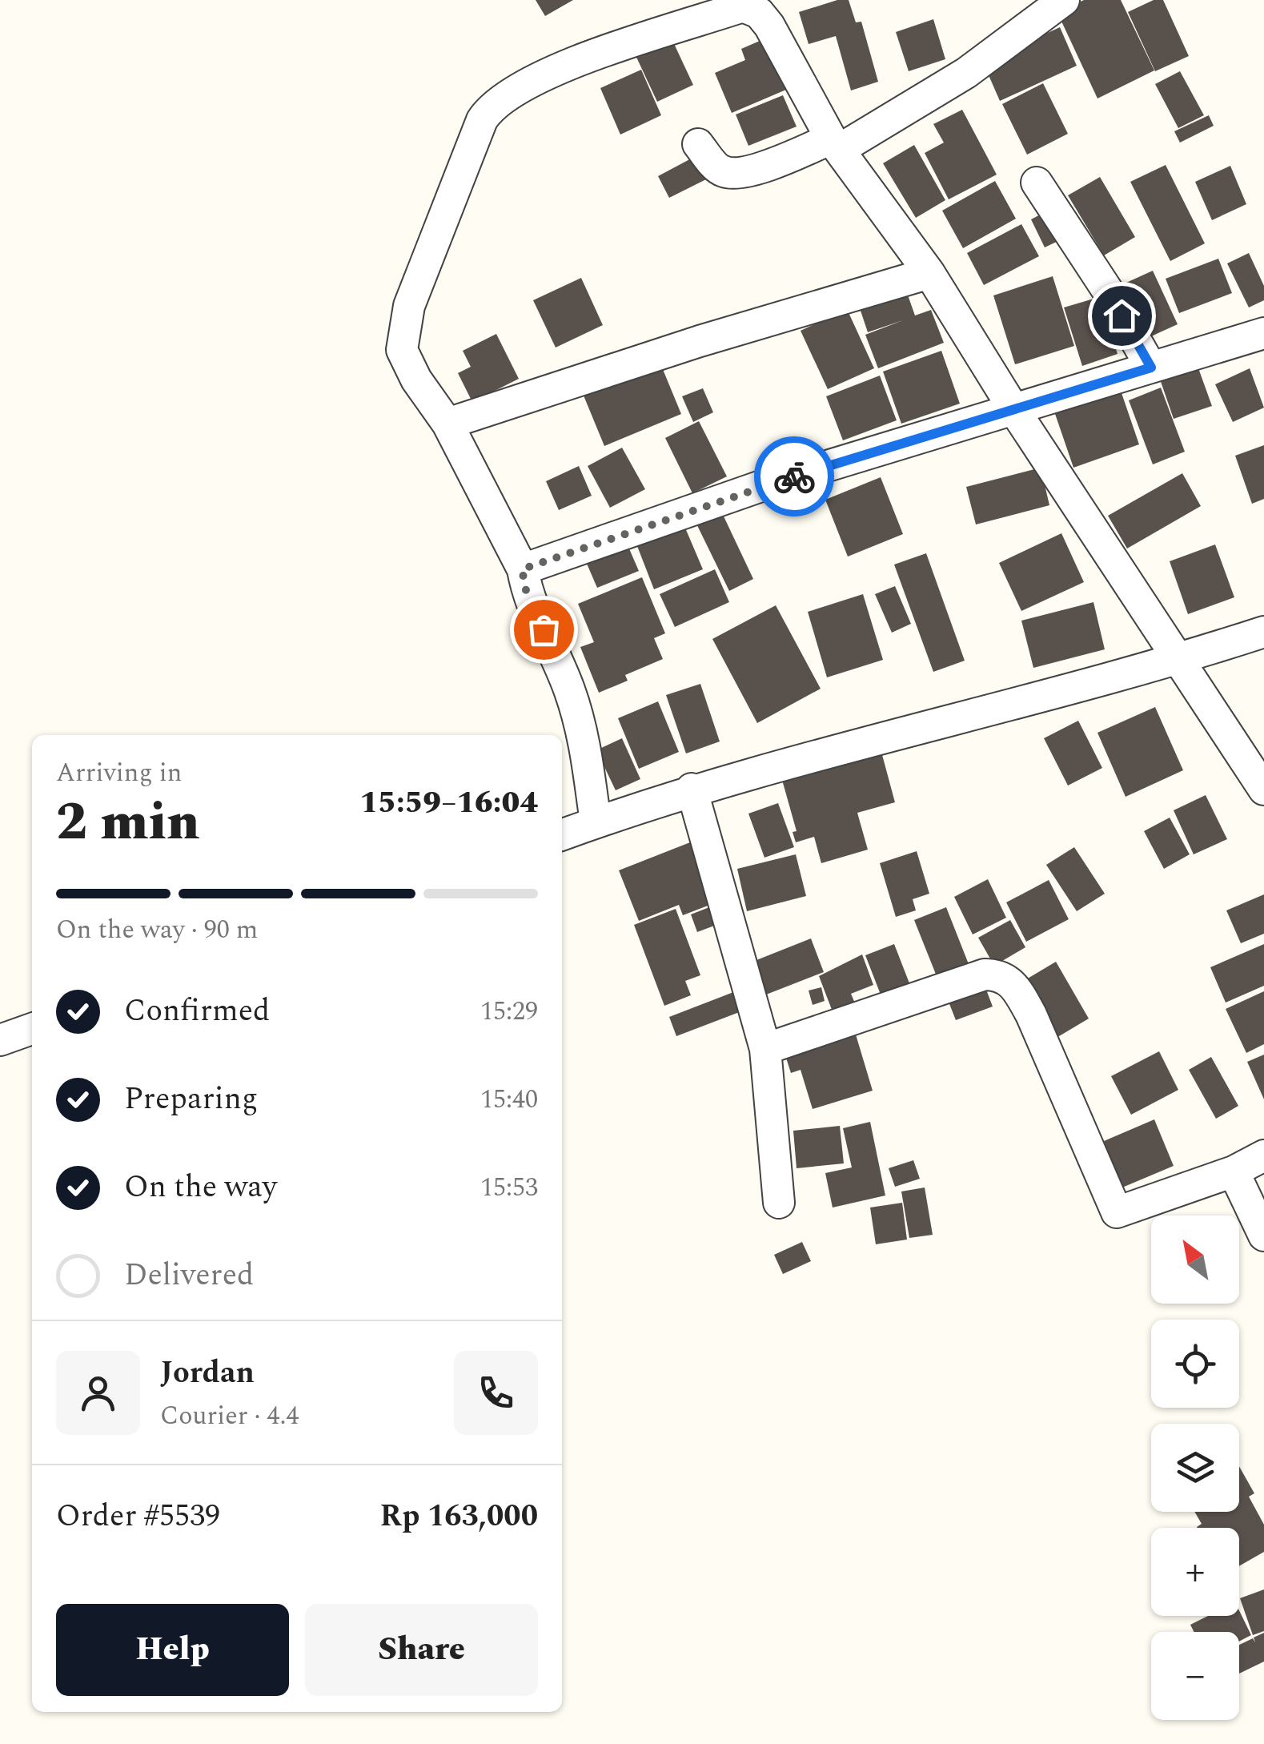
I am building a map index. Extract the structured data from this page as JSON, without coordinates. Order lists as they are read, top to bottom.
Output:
{
  "north": "top left",
  "page": {
    "heading": ["2 min", "Arriving in", "15:59–16:04"],
    "panel": [
      "Jordan",
      "Courier · 4.4",
      "Order #5539",
      "Rp 163,000"
    ],
    "bar": "On the way · 90 m",
    "list": [
      ["Confirmed", "15:29"],
      ["Preparing", "15:40"],
      ["On the way", "15:53"],
      "Delivered"
    ],
    "map_buttons": ["+", "−"],
    "buttons": ["Help", "Share"]
  }
}
